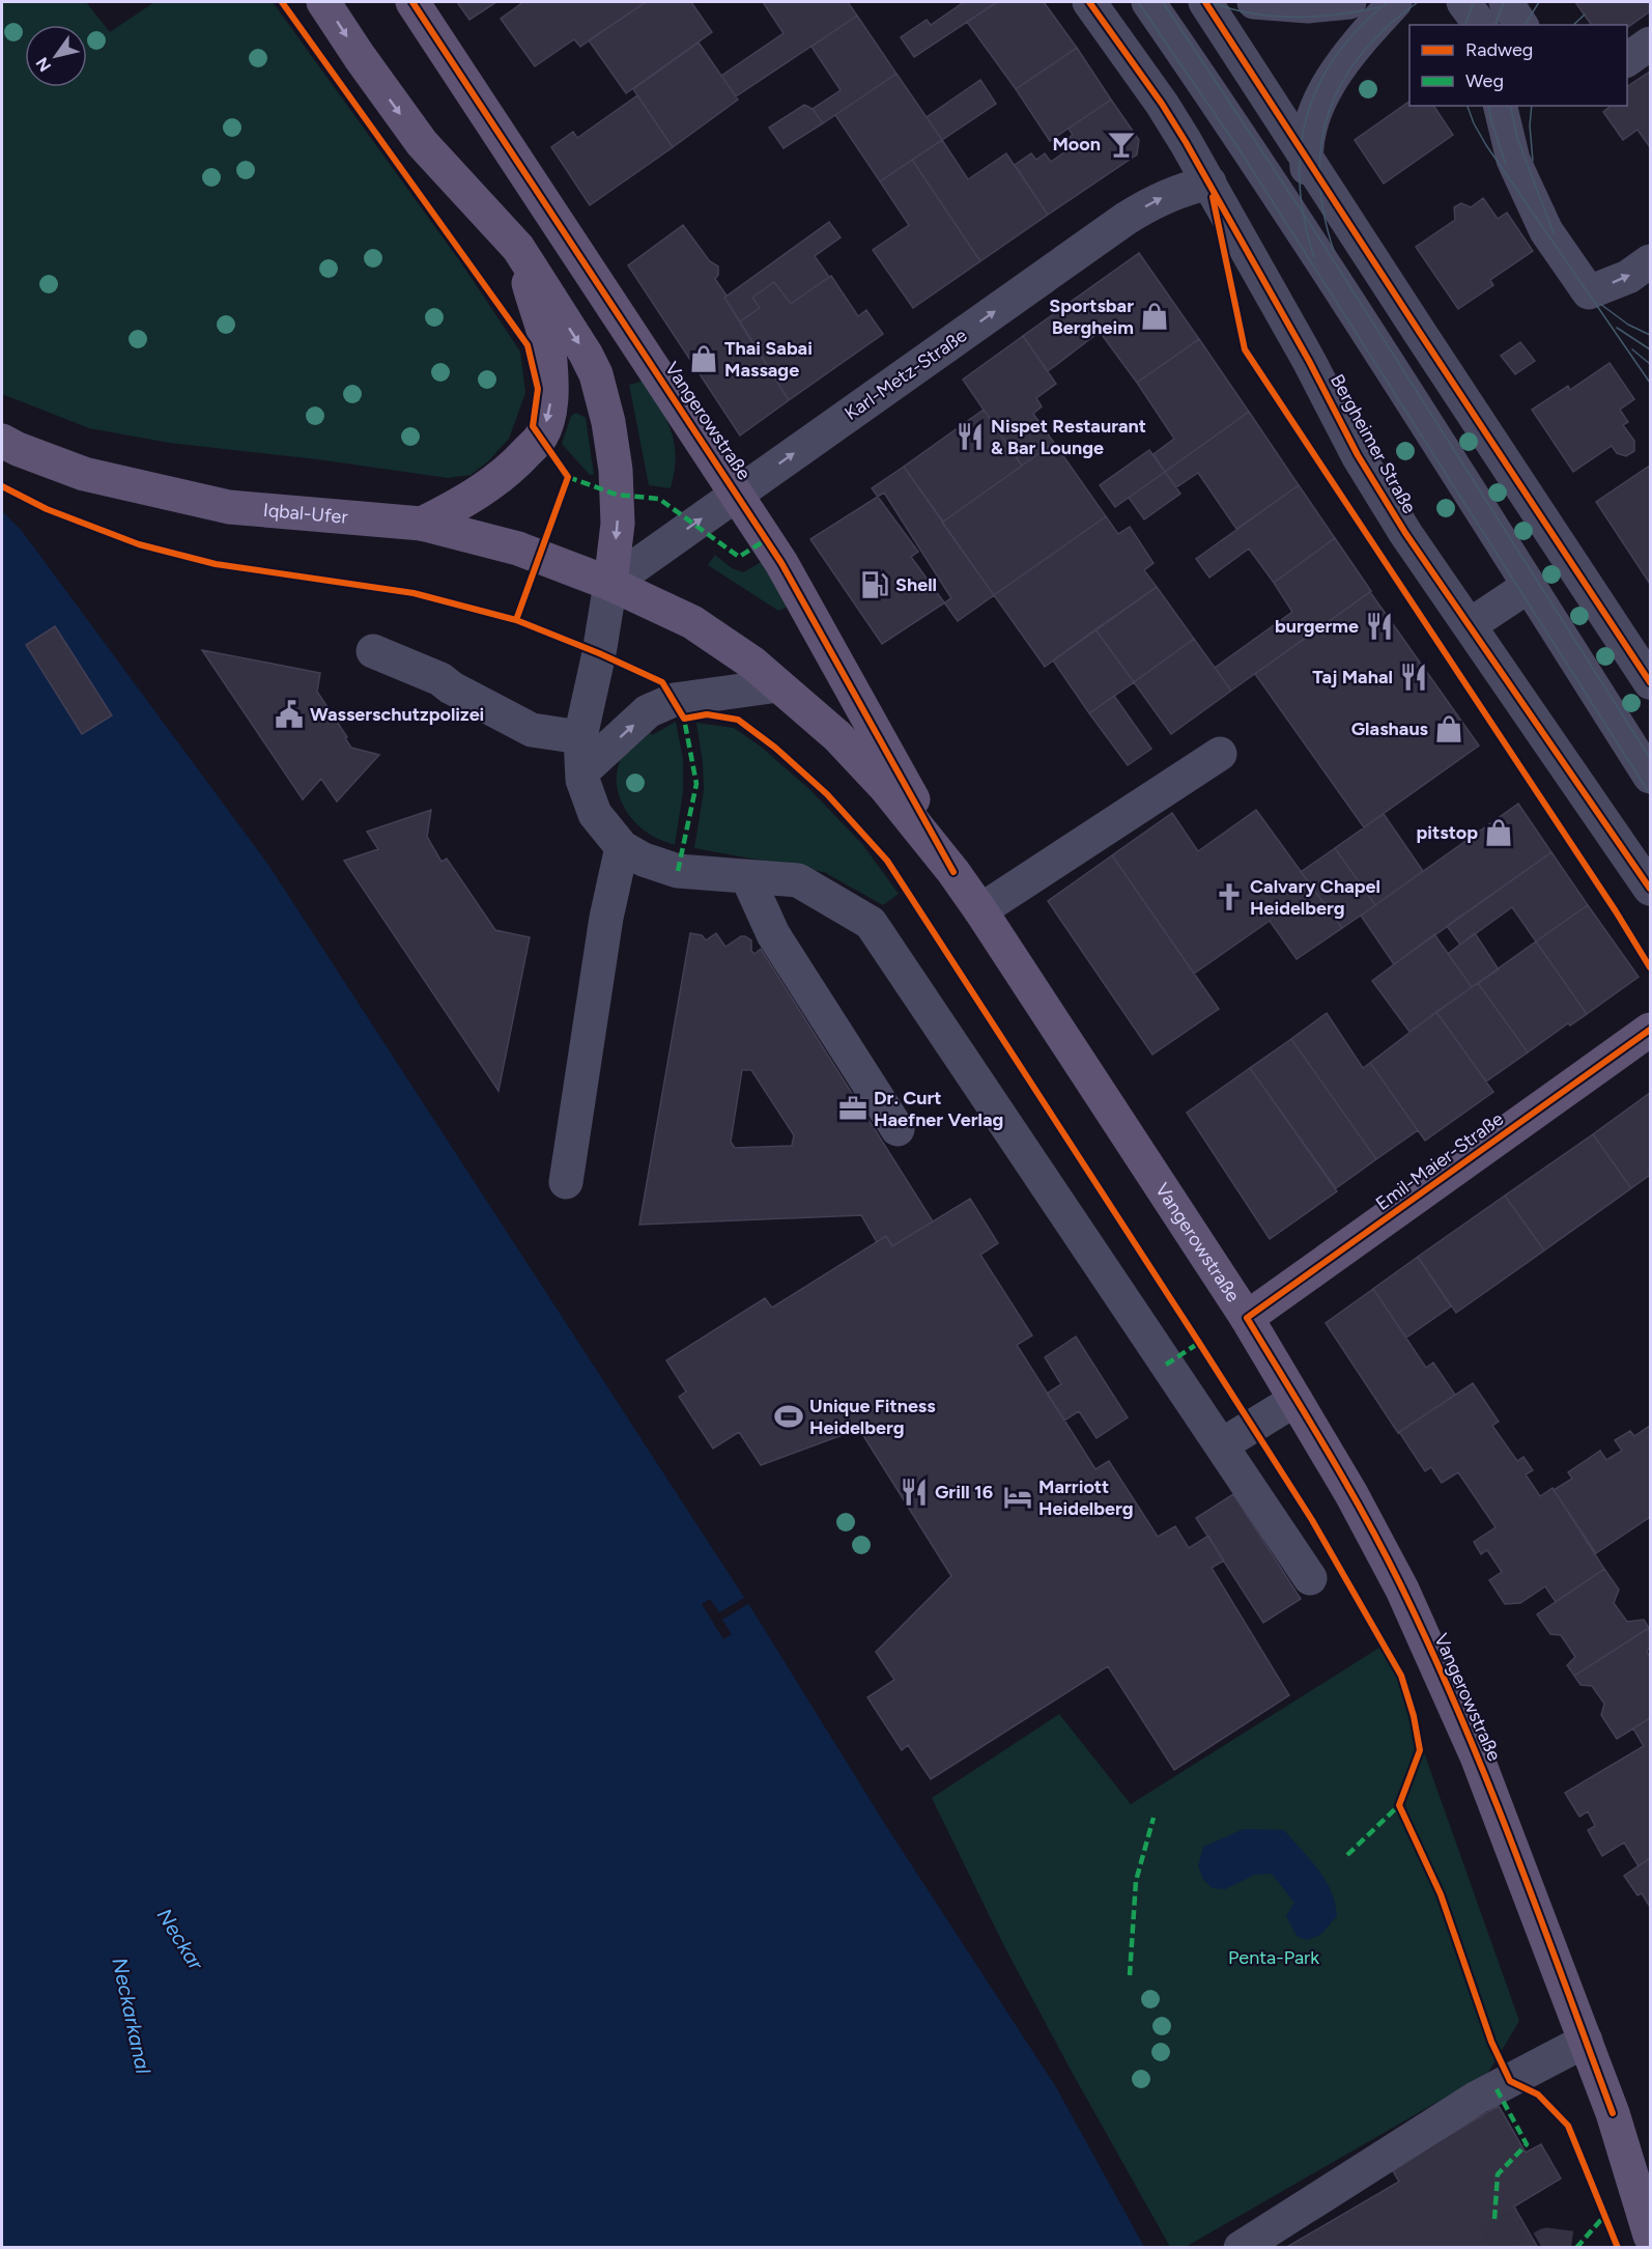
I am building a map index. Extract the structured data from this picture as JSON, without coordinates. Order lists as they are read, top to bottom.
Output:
{
  "streets": {
    "main road": ["Vangerowstraße", "Iqbal-Ufer", "Emil-Maier-Straße"],
    "street": ["Karl-Metz-Straße", "Bergheimer Straße"]
  },
  "crossings": [
    ["Karl-Metz-Straße", "Vangerowstraße"],
    ["Karl-Metz-Straße", "Bergheimer Straße"],
    ["Karl-Metz-Straße", "Iqbal-Ufer"],
    ["Vangerowstraße", "Iqbal-Ufer"],
    ["Vangerowstraße", "Emil-Maier-Straße"]
  ],
  "one_way": ["Karl-Metz-Straße"],
  "water": ["Neckar", "Neckarkanal"],
  "parks": ["Penta-Park"],
  "places": {
    "bar": ["Moon"],
    "shop": [
      "Sportsbar Bergheim",
      "Thai Sabai Massage",
      "Glashaus",
      "pitstop"
    ],
    "restaurant": [
      "Nispet Restaurant & Bar Lounge",
      "burgerme",
      "Taj Mahal",
      "Grill 16"
    ],
    "fuel station": ["Shell"],
    "public building": ["Wasserschutzpolizei"],
    "church": ["Calvary Chapel Heidelberg"],
    "office": ["Dr. Curt Haefner Verlag"],
    "sports": ["Unique Fitness Heidelberg"],
    "hotel": ["Marriott Heidelberg"]
  },
  "legend": ["Radweg", "Weg"],
  "north": "bottom left"
}
